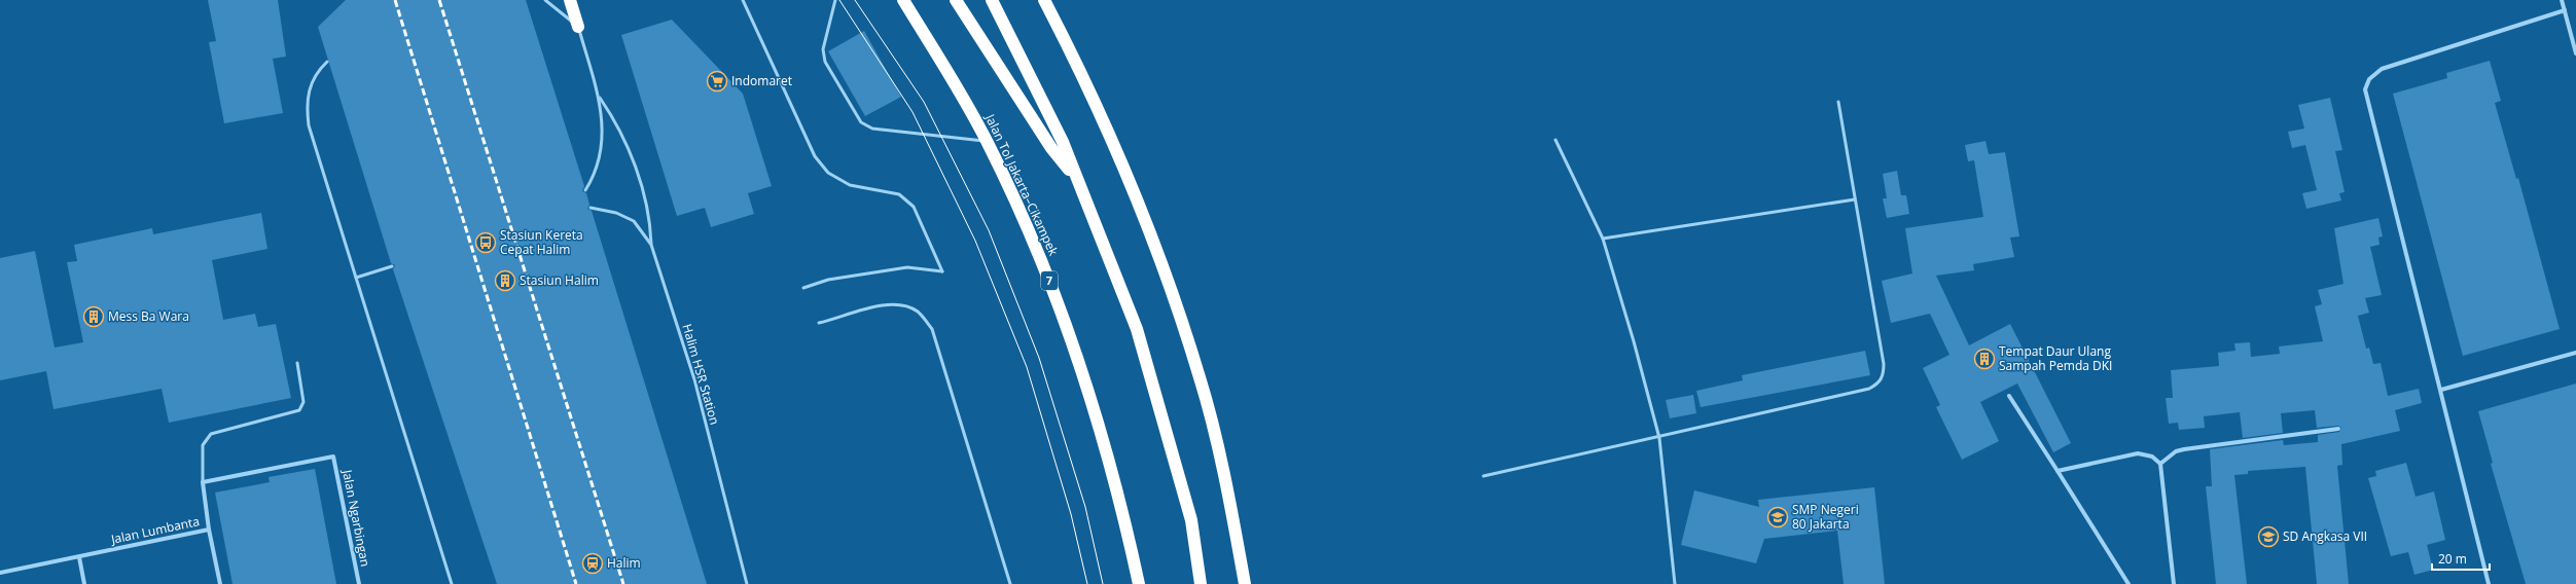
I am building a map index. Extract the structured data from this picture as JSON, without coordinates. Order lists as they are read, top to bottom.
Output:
{
  "streets": {
    "highway": ["Jalan Tol Jakarta–Cikampek", "7"],
    "street": ["Jalan Ngarbingan", "Jalan Lumbanta"],
    "lane": ["Halim HSR Station"]
  },
  "crossings": [
    ["Jalan Ngarbingan", "Jalan Lumbanta"]
  ],
  "places": {
    "supermarket": ["Indomaret"],
    "bus stop": ["Stasiun Kereta Cepat Halim"],
    "building": ["Stasiun Halim", "Mess Ba Wara", "Tempat Daur Ulang Sampah Pemda DKI"],
    "school or university": ["SMP Negeri 80 Jakarta", "SD Angkasa VII"],
    "station": ["Halim"]
  },
  "scale_bar": "20 m"
}
